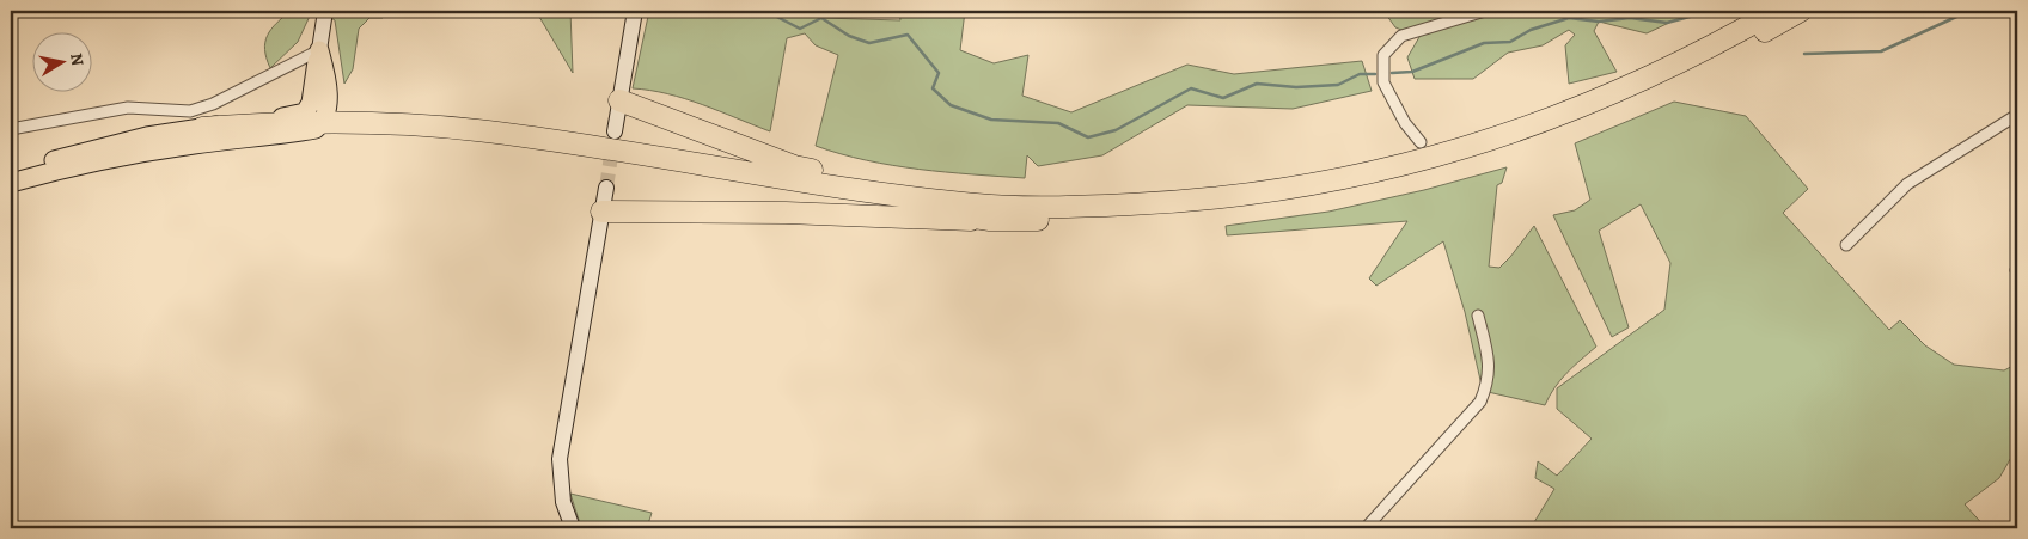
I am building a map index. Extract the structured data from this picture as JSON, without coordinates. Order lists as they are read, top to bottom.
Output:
{
  "north": "right"
}
